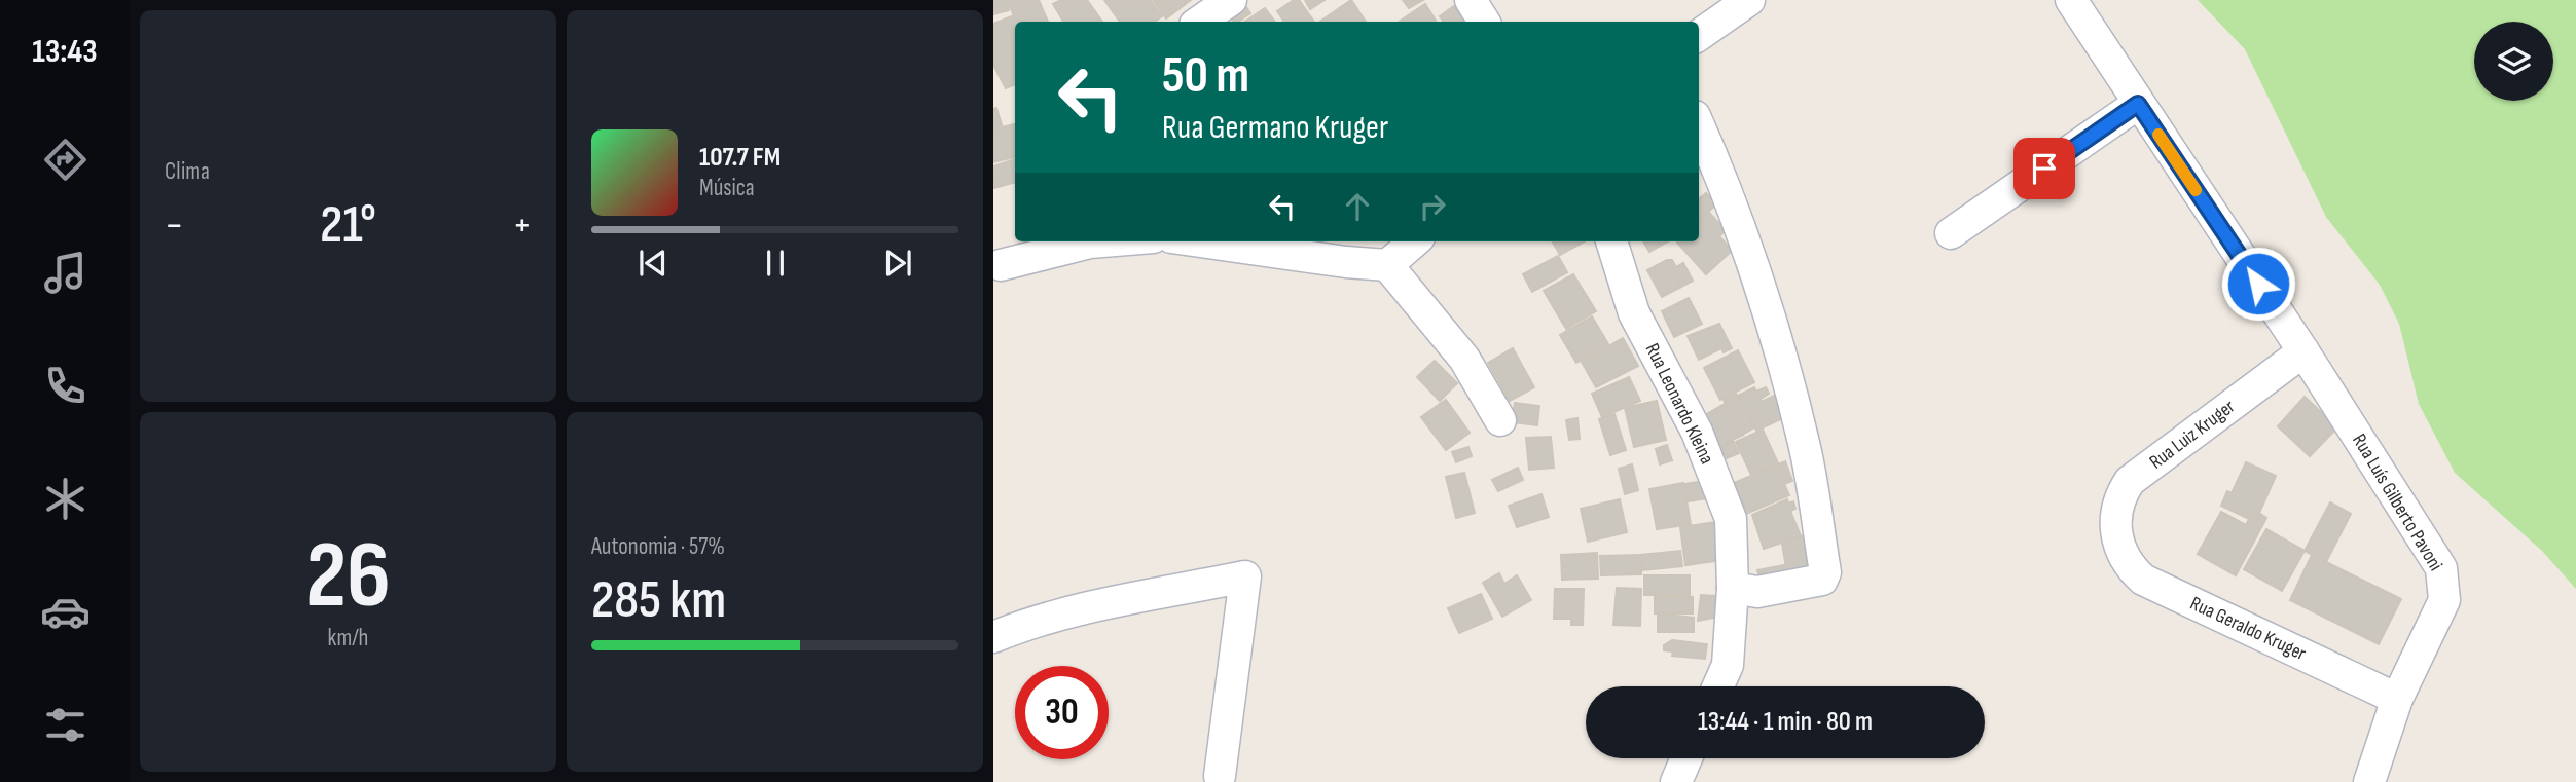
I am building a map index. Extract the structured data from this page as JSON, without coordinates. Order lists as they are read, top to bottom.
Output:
{
  "streets": {
    "street": [
      "Rua Leonardo Kleina",
      "Rua Luiz Kruger",
      "Rua Luís Gilberto Pavoni",
      "Rua Geraldo Kruger"
    ]
  },
  "crossings": [
    ["Rua Luiz Kruger", "Rua Luís Gilberto Pavoni"],
    ["Rua Luiz Kruger", "Rua Geraldo Kruger"],
    ["Rua Luís Gilberto Pavoni", "Rua Geraldo Kruger"]
  ],
  "page": {
    "tabs": "13:43",
    "tile": [
      "Clima",
      ["26", "km/h"],
      ["Autonomia · 57%", "285 km"]
    ],
    "turn": ["50 m", "Rua Germano Kruger"],
    "song": ["107.7 FM", "Música"],
    "heat": ["−", "21°", "+"],
    "limit": "30",
    "trip": "13:44 · 1 min · 80 m"
  }
}
